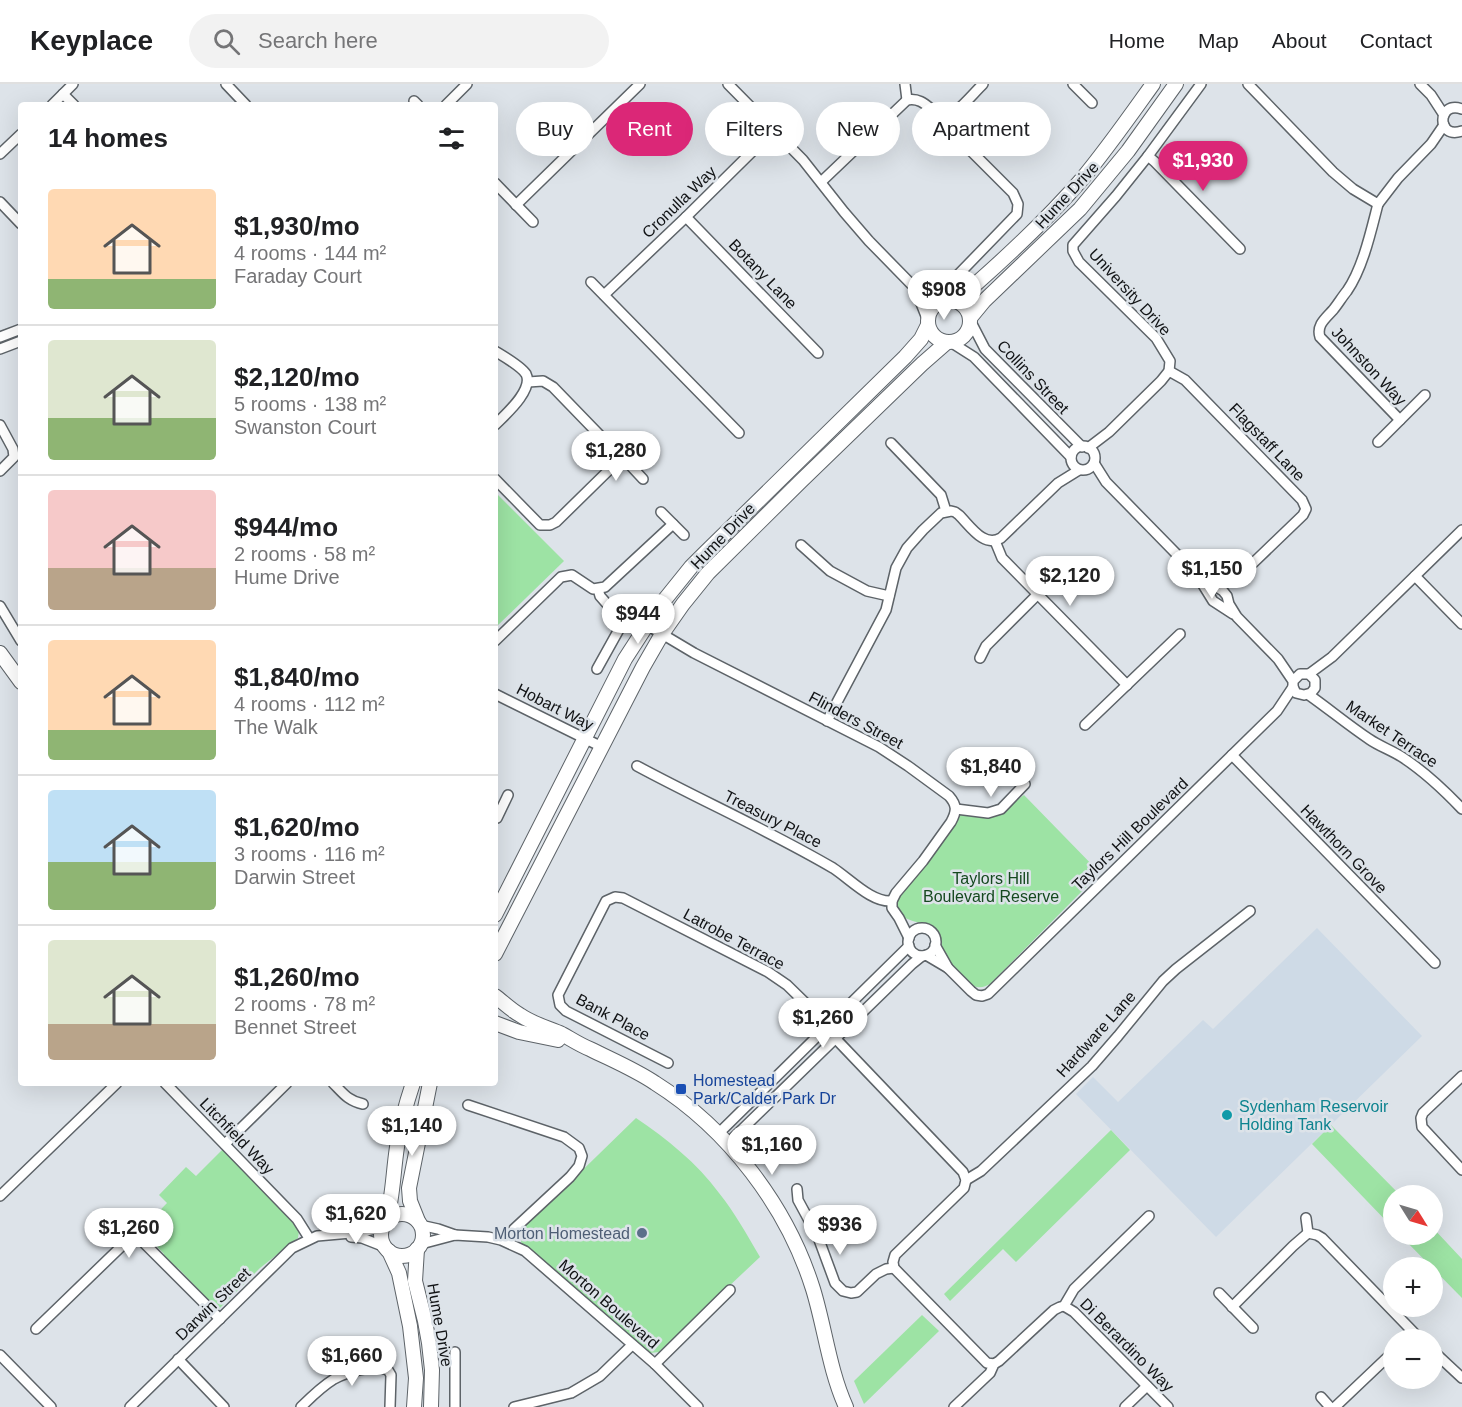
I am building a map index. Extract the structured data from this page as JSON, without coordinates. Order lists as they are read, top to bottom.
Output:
{
  "streets": {
    "street": [
      "Hume Drive",
      "Cronulla Way",
      "Botany Lane",
      "University Drive",
      "Johnston Way",
      "Collins Street",
      "Flagstaff Lane",
      "Hobart Way",
      "Flinders Street",
      "Market Terrace",
      "Treasury Place",
      "Taylors Hill Boulevard",
      "Hawthorn Grove",
      "Latrobe Terrace",
      "Bank Place",
      "Hardware Lane",
      "Litchfield Way",
      "Darwin Street",
      "Morton Boulevard",
      "Di Berardino Way"
    ]
  },
  "crossings": [
    ["Hume Drive", "Collins Street"],
    ["Hume Drive", "Hobart Way"],
    ["Hume Drive", "Flinders Street"],
    ["Hume Drive", "Darwin Street"],
    ["Hume Drive", "Morton Boulevard"],
    ["Cronulla Way", "Botany Lane"],
    ["University Drive", "Flagstaff Lane"],
    ["Collins Street", "Market Terrace"],
    ["Collins Street", "Taylors Hill Boulevard"],
    ["Market Terrace", "Taylors Hill Boulevard"],
    ["Taylors Hill Boulevard", "Hawthorn Grove"],
    ["Latrobe Terrace", "Bank Place"],
    ["Litchfield Way", "Darwin Street"],
    ["Darwin Street", "Morton Boulevard"]
  ],
  "parks": ["Taylors Hill Boulevard Reserve"],
  "places": {
    "transit": ["Homestead Park/Calder Park Dr"],
    "other": ["Sydenham Reservoir Holding Tank", "Morton Homestead"]
  },
  "north": "bottom right",
  "page": {
    "header": "Keyplace",
    "search": "Search here",
    "nav": [
      "Home",
      "Map",
      "About",
      "Contact"
    ],
    "chip": [
      "Buy",
      "Rent",
      "Filters",
      "New",
      "Apartment"
    ],
    "heading": "14 homes",
    "price": [
      "$1,930",
      "$908",
      "$1,280",
      "$1,150",
      "$2,120",
      "$944",
      "$1,840",
      "$1,260",
      "$1,140",
      "$1,160",
      "$1,620",
      "$936",
      "$1,260",
      "$1,660"
    ],
    "list": [
      {
        "name": "$1,930/mo",
        "note": "4 rooms · 144 m² · Faraday Court"
      },
      {
        "name": "$2,120/mo",
        "note": "5 rooms · 138 m² · Swanston Court"
      },
      {
        "name": "$944/mo",
        "note": "2 rooms · 58 m² · Hume Drive"
      },
      {
        "name": "$1,840/mo",
        "note": "4 rooms · 112 m² · The Walk"
      },
      {
        "name": "$1,620/mo",
        "note": "3 rooms · 116 m² · Darwin Street"
      },
      {
        "name": "$1,260/mo",
        "note": "2 rooms · 78 m² · Bennet Street"
      }
    ],
    "map_buttons": ["+", "−"]
  }
}
